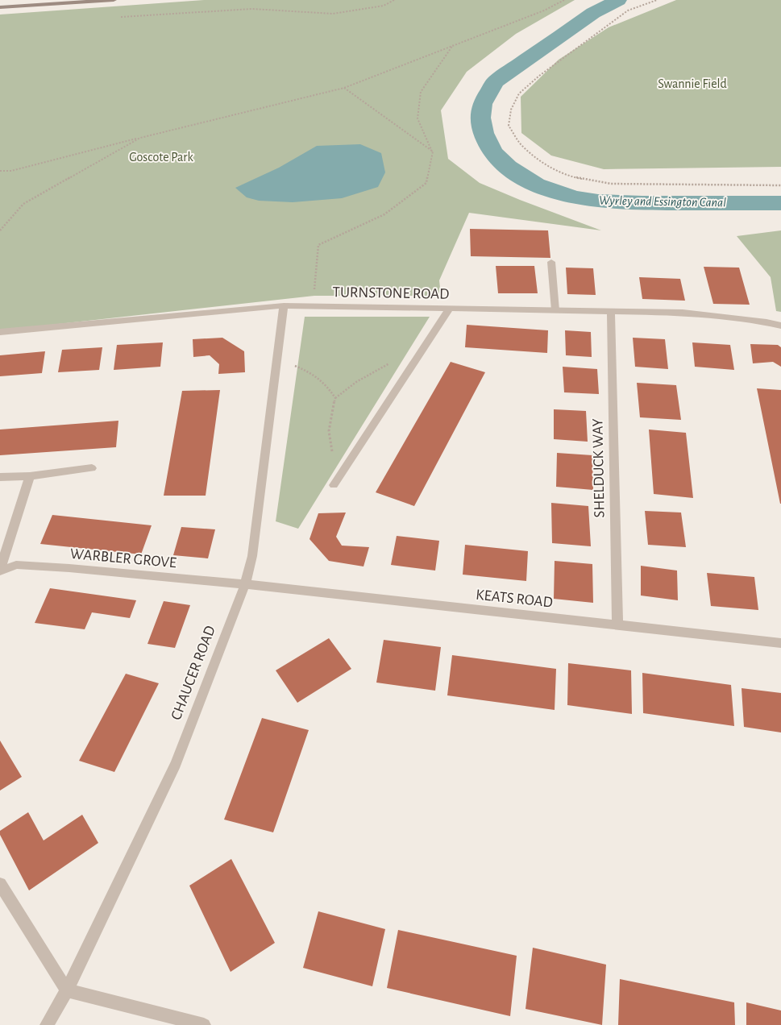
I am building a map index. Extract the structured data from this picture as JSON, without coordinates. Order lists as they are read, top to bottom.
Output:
{
  "streets": {
    "street": [
      "TURNSTONE ROAD",
      "SHELDUCK WAY",
      "WARBLER GROVE",
      "KEATS ROAD",
      "CHAUCER ROAD"
    ]
  },
  "crossings": [
    ["TURNSTONE ROAD", "SHELDUCK WAY"],
    ["TURNSTONE ROAD", "CHAUCER ROAD"],
    ["SHELDUCK WAY", "KEATS ROAD"],
    ["WARBLER GROVE", "KEATS ROAD"],
    ["WARBLER GROVE", "CHAUCER ROAD"],
    ["KEATS ROAD", "CHAUCER ROAD"]
  ],
  "water": ["Wyrley and Essington Canal"],
  "parks": ["Swannie Field", "Goscote Park"]
}
